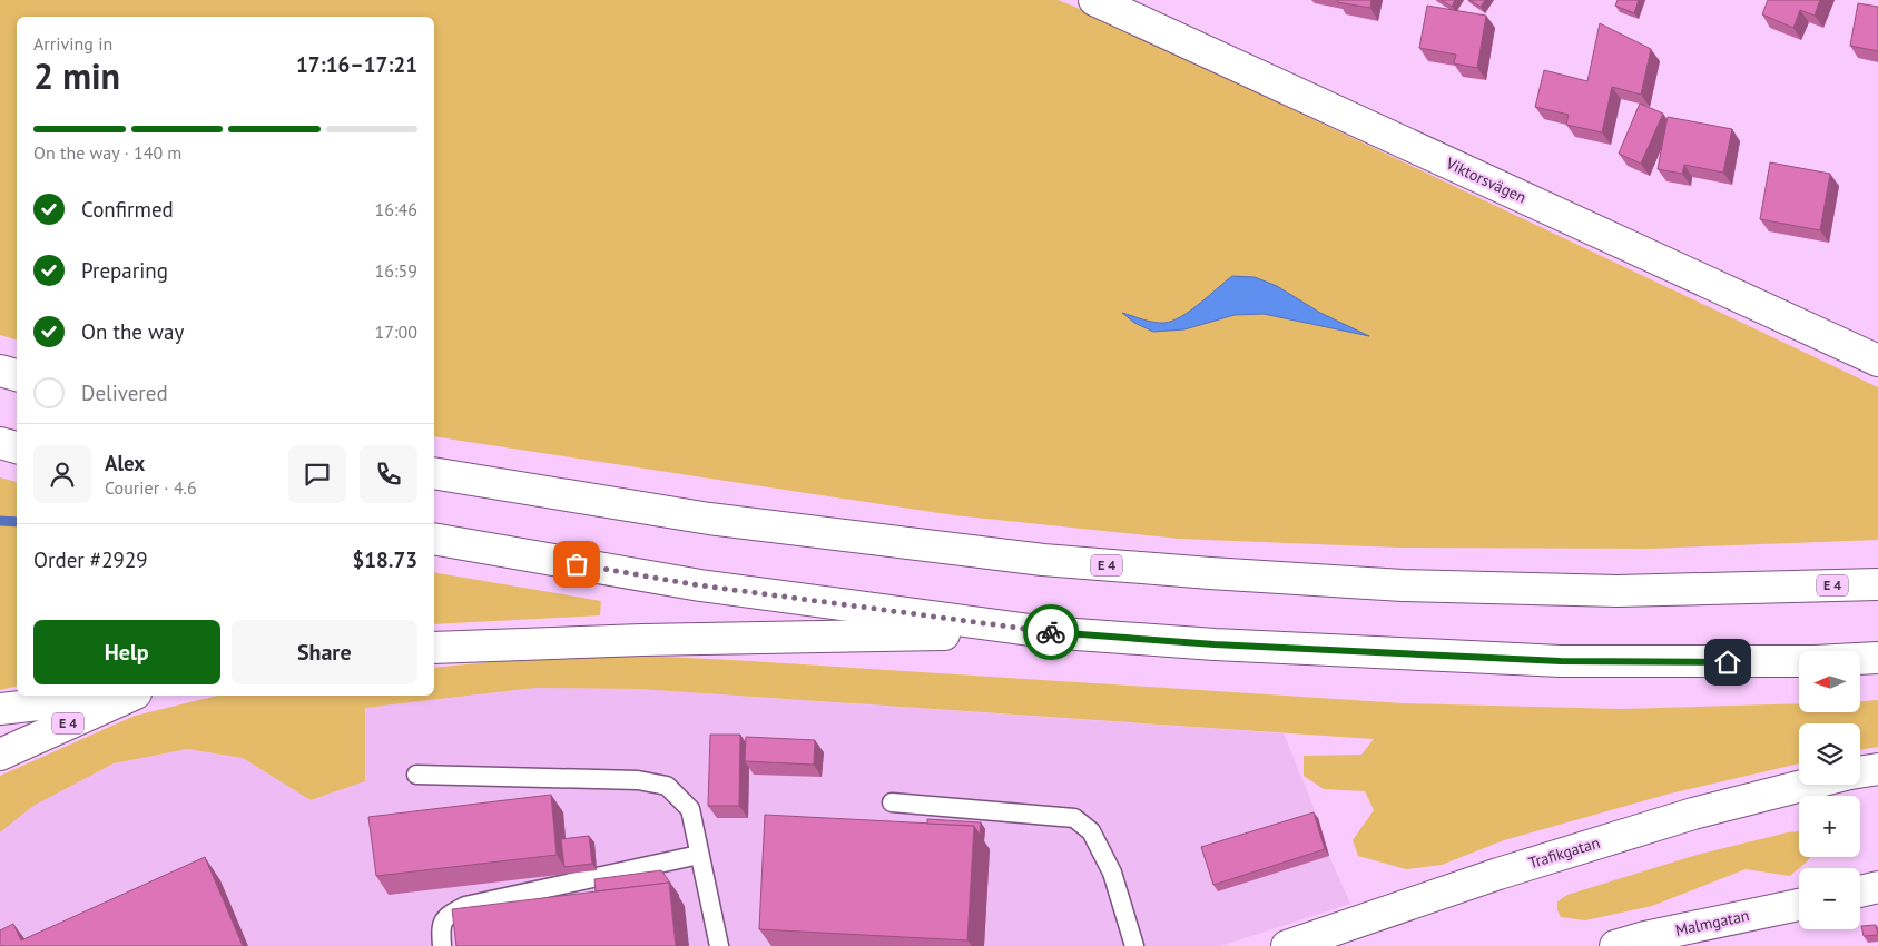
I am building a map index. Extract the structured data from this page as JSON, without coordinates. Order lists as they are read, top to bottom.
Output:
{
  "streets": {
    "main road": [
      "Viktorsvägen",
      "E 4",
      "Trafikgatan",
      "Malmgatan"
    ]
  },
  "north": "left",
  "page": {
    "heading": ["2 min", "Arriving in", "17:16–17:21"],
    "panel": [
      "Alex",
      "Courier · 4.6",
      "Order #2929",
      "$18.73"
    ],
    "bar": "On the way · 140 m",
    "list": [
      ["Confirmed", "16:46"],
      ["Preparing", "16:59"],
      ["On the way", "17:00"],
      "Delivered"
    ],
    "buttons": ["Help", "Share"],
    "map_buttons": ["+", "−"]
  }
}
